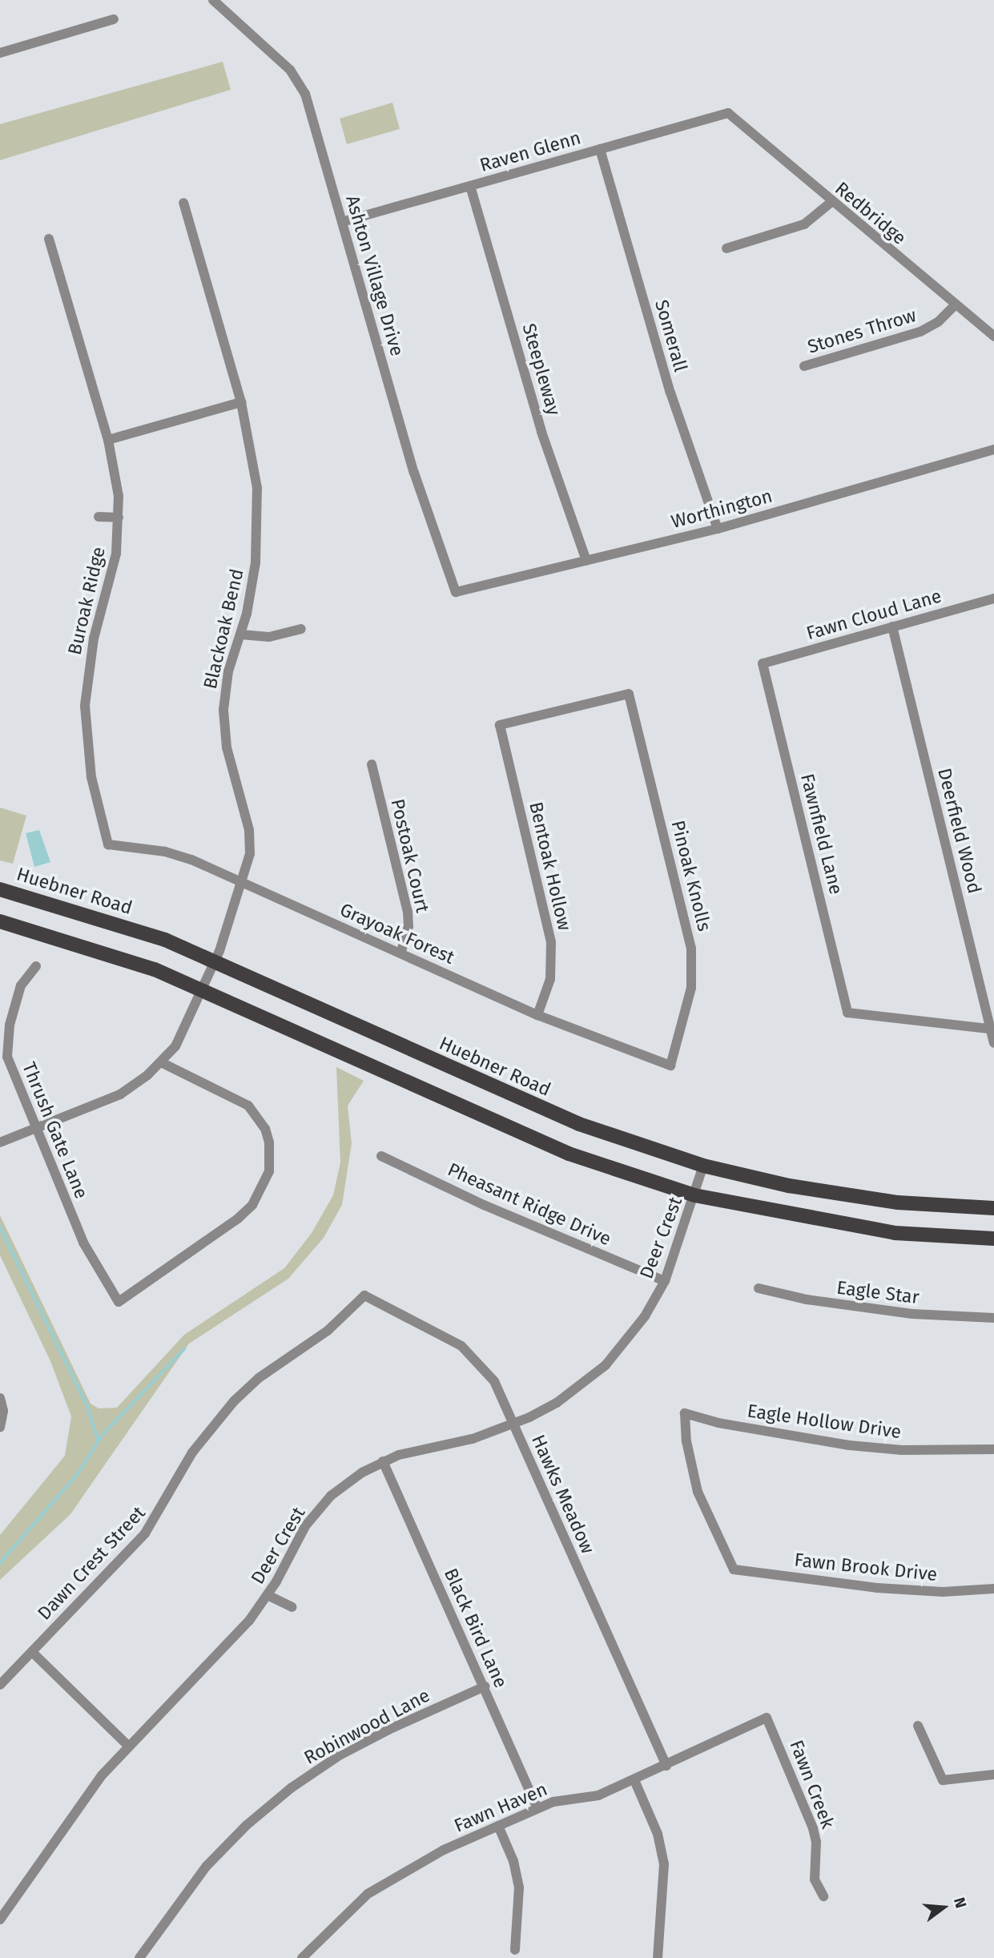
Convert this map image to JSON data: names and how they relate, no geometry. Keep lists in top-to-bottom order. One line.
{"streets":{"main road":["Huebner Road"],"street":["Raven Glenn","Redbridge","Ashton Village Drive","Stones Throw","Somerall","Steepleway","Worthington","Buroak Ridge","Fawn Cloud Lane","Blackoak Bend","Deerfield Wood","Fawnfield Lane","Postoak Court","Bentoak Hollow","Pinoak Knolls","Grayoak Forest","Thrush Gate Lane","Pheasant Ridge Drive","Deer Crest","Eagle Star","Eagle Hollow Drive","Hawks Meadow","Dawn Crest Street","Fawn Brook Drive","Black Bird Lane","Robinwood Lane","Fawn Creek","Fawn Haven"]},"crossings":[["Raven Glenn","Redbridge"],["Raven Glenn","Ashton Village Drive"],["Raven Glenn","Somerall"],["Raven Glenn","Steepleway"],["Redbridge","Stones Throw"],["Ashton Village Drive","Worthington"],["Somerall","Worthington"],["Steepleway","Worthington"],["Buroak Ridge","Grayoak Forest"],["Fawn Cloud Lane","Deerfield Wood"],["Fawn Cloud Lane","Fawnfield Lane"],["Blackoak Bend","Huebner Road"],["Blackoak Bend","Grayoak Forest"],["Blackoak Bend","Thrush Gate Lane"],["Deerfield Wood","Fawnfield Lane"],["Postoak Court","Grayoak Forest"],["Bentoak Hollow","Pinoak Knolls"],["Bentoak Hollow","Grayoak Forest"],["Pinoak Knolls","Grayoak Forest"],["Huebner Road","Deer Crest"],["Pheasant Ridge Drive","Deer Crest"],["Deer Crest","Hawks Meadow"],["Deer Crest","Black Bird Lane"],["Eagle Hollow Drive","Fawn Brook Drive"],["Hawks Meadow","Dawn Crest Street"],["Hawks Meadow","Fawn Haven"],["Black Bird Lane","Robinwood Lane"],["Black Bird Lane","Fawn Haven"],["Fawn Creek","Fawn Haven"]],"north":"right"}
